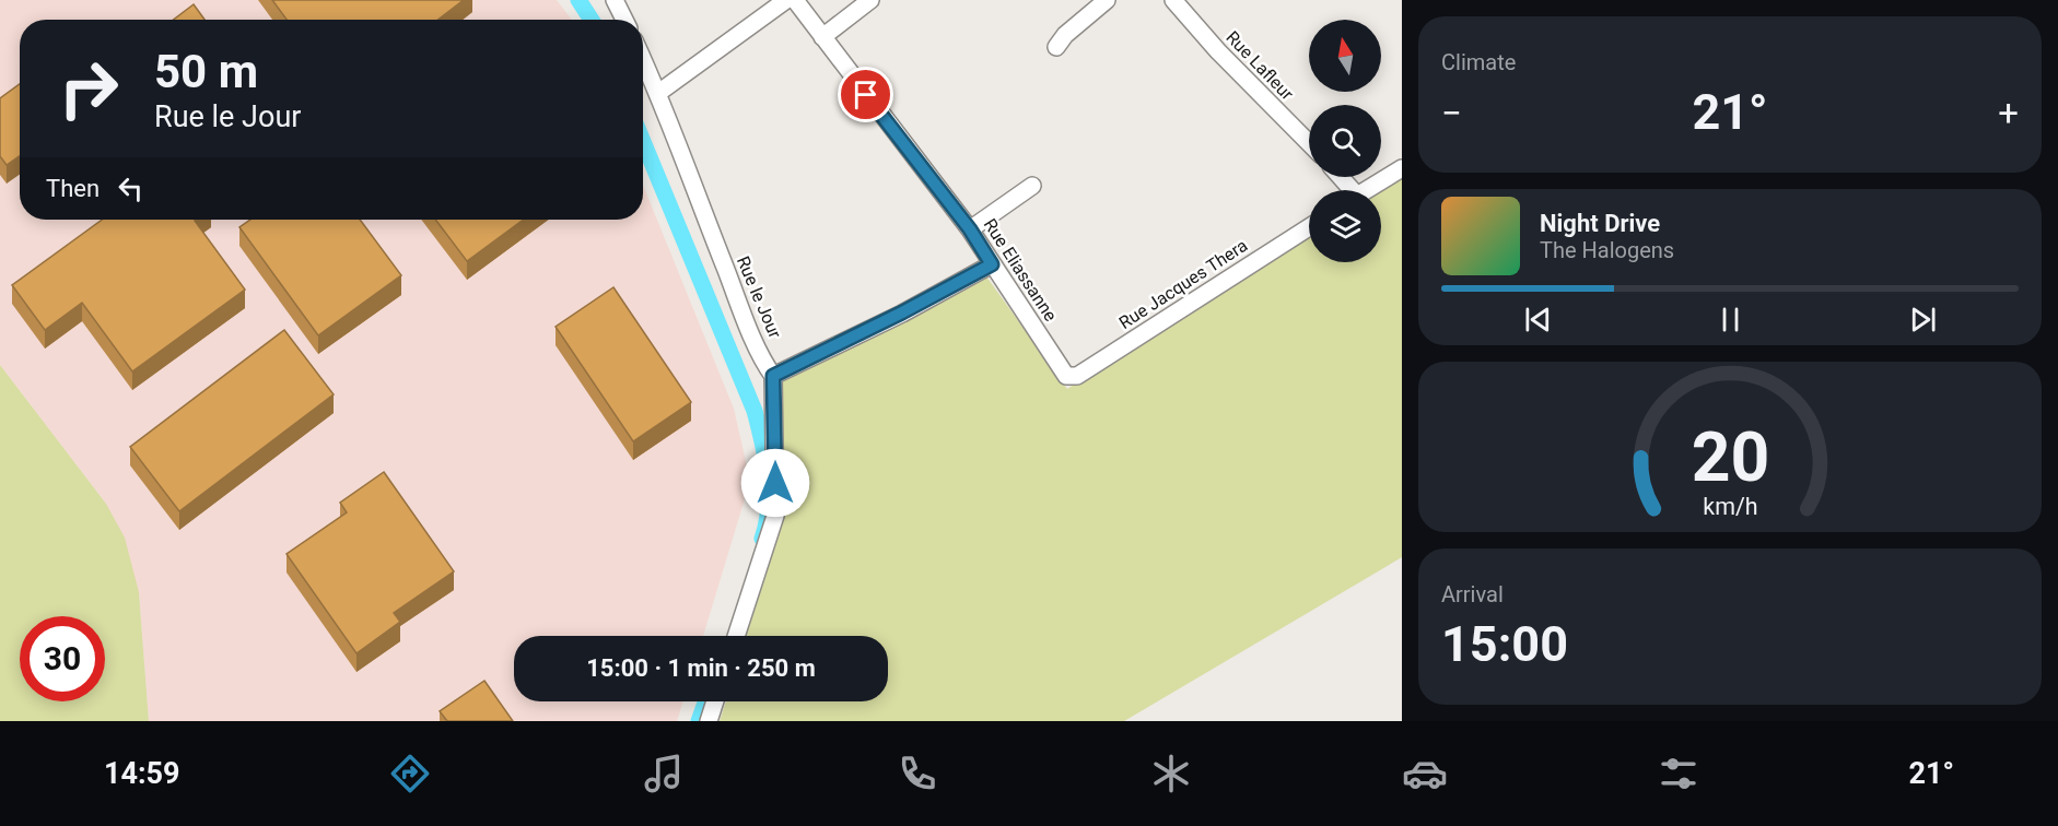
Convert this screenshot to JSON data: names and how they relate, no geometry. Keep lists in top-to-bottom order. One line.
{"streets":{"street":["Rue Lafleur","Rue Eliassanne","Rue Jacques Thera","Rue le Jour"]},"crossings":[["Rue Eliassanne","Rue Jacques Thera"]],"north":"top","page":{"tile":["Climate",["Arrival","15:00"]],"turn":["50 m","Rue le Jour"],"heat":["−","21°","+"],"then":"Then","song":["Night Drive","The Halogens"],"limit":"30","trip":"15:00 · 1 min · 250 m","tabs":["14:59","21°"],"gauge":["20","km/h"]}}
